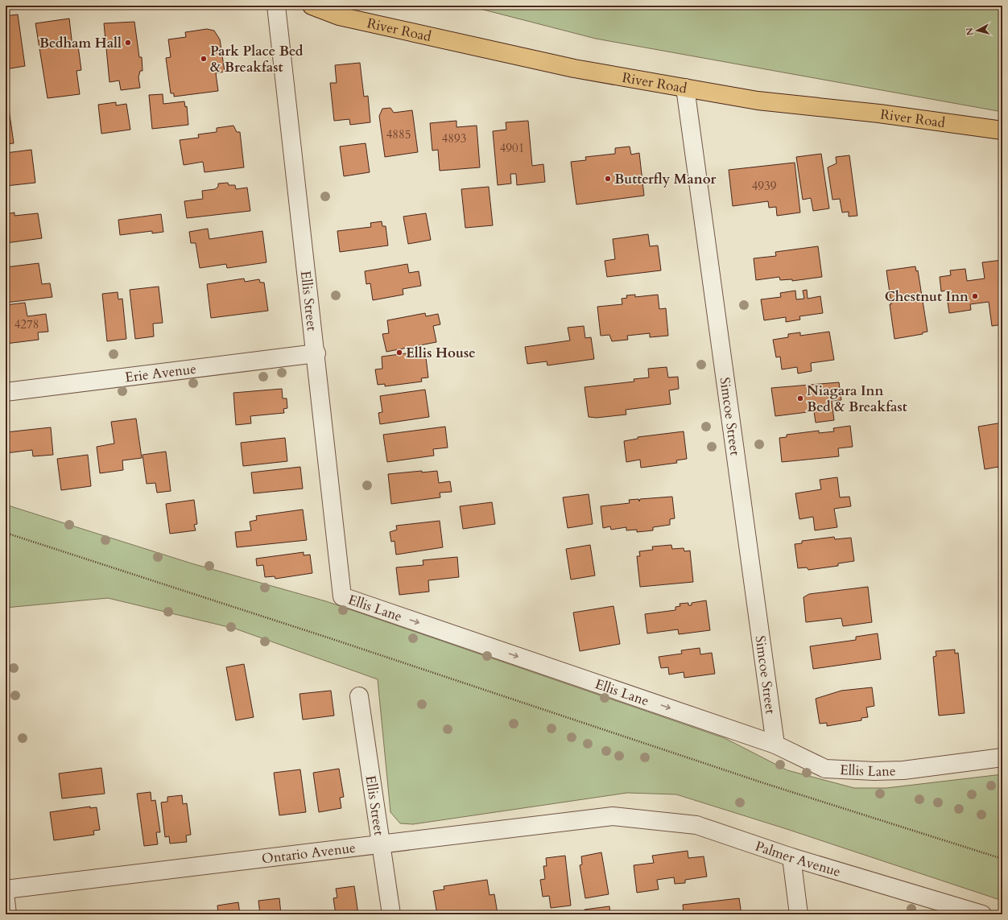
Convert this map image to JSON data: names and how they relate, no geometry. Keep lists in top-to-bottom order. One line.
{"streets":{"main road":["River Road"],"street":["Ellis Street","Erie Avenue","Simcoe Street","Ellis Lane","Ontario Avenue","Palmer Avenue"]},"crossings":[["River Road","Simcoe Street"],["Ellis Street","Erie Avenue"],["Ellis Street","Ellis Lane"],["Ellis Street","Ontario Avenue"],["Simcoe Street","Ellis Lane"],["Ontario Avenue","Palmer Avenue"]],"one_way":["Ellis Lane"],"places":["Bedham Hall","Park Place Bed & Breakfast","Butterfly Manor","Chestnut Inn","Ellis House","Niagara Inn Bed & Breakfast"],"house_numbers":["4885","4893","4901","4939","4278"],"north":"left"}
